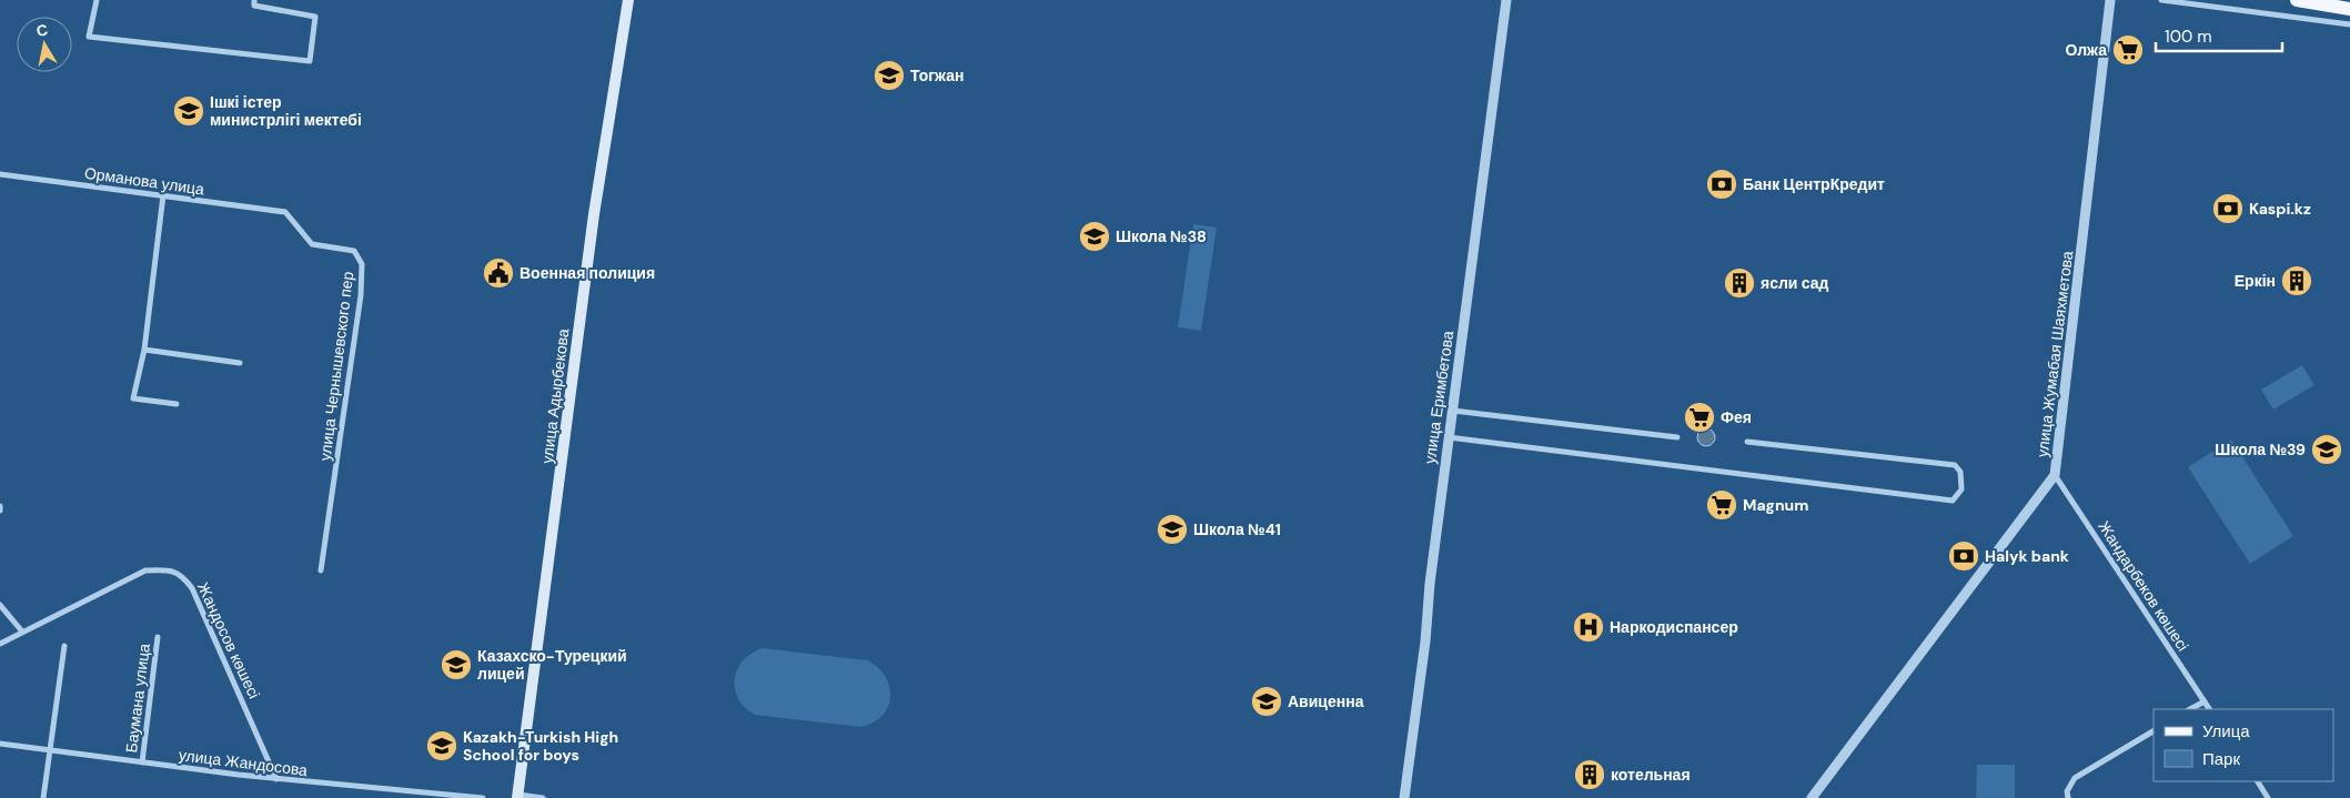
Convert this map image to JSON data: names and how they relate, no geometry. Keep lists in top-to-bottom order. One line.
{"streets":{"main road":["улица Адырбекова"],"street":["Орманова улица","улица Жумабая Шаяхметова","улица Чернышевского пер","улица Еримбетова","Жандарбеков көшесі","Жандосов көшесі","Баумана улица","улица Жандосова"]},"crossings":[["Орманова улица","улица Чернышевского пер"],["улица Жумабая Шаяхметова","Жандарбеков көшесі"],["Жандосов көшесі","улица Жандосова"],["Баумана улица","улица Жандосова"]],"places":{"supermarket":["Олжа","Фея","Magnum"],"school or university":["Тогжан","Ішкі істер министрлігі мектебі","Школа №38","Школа №39","Школа №41","Казахско-Турецкий лицей","Авиценна","Kazakh-Turkish High School for boys"],"bank":["Банк ЦентрКредит","Kaspi.kz","Halyk bank"],"public building":["Военная полиция"],"building":["Еркін","ясли сад","котельная"],"hospital":["Наркодиспансер"]},"legend":["Улица","Парк"],"scale_bar":"100 m","north":"top"}
